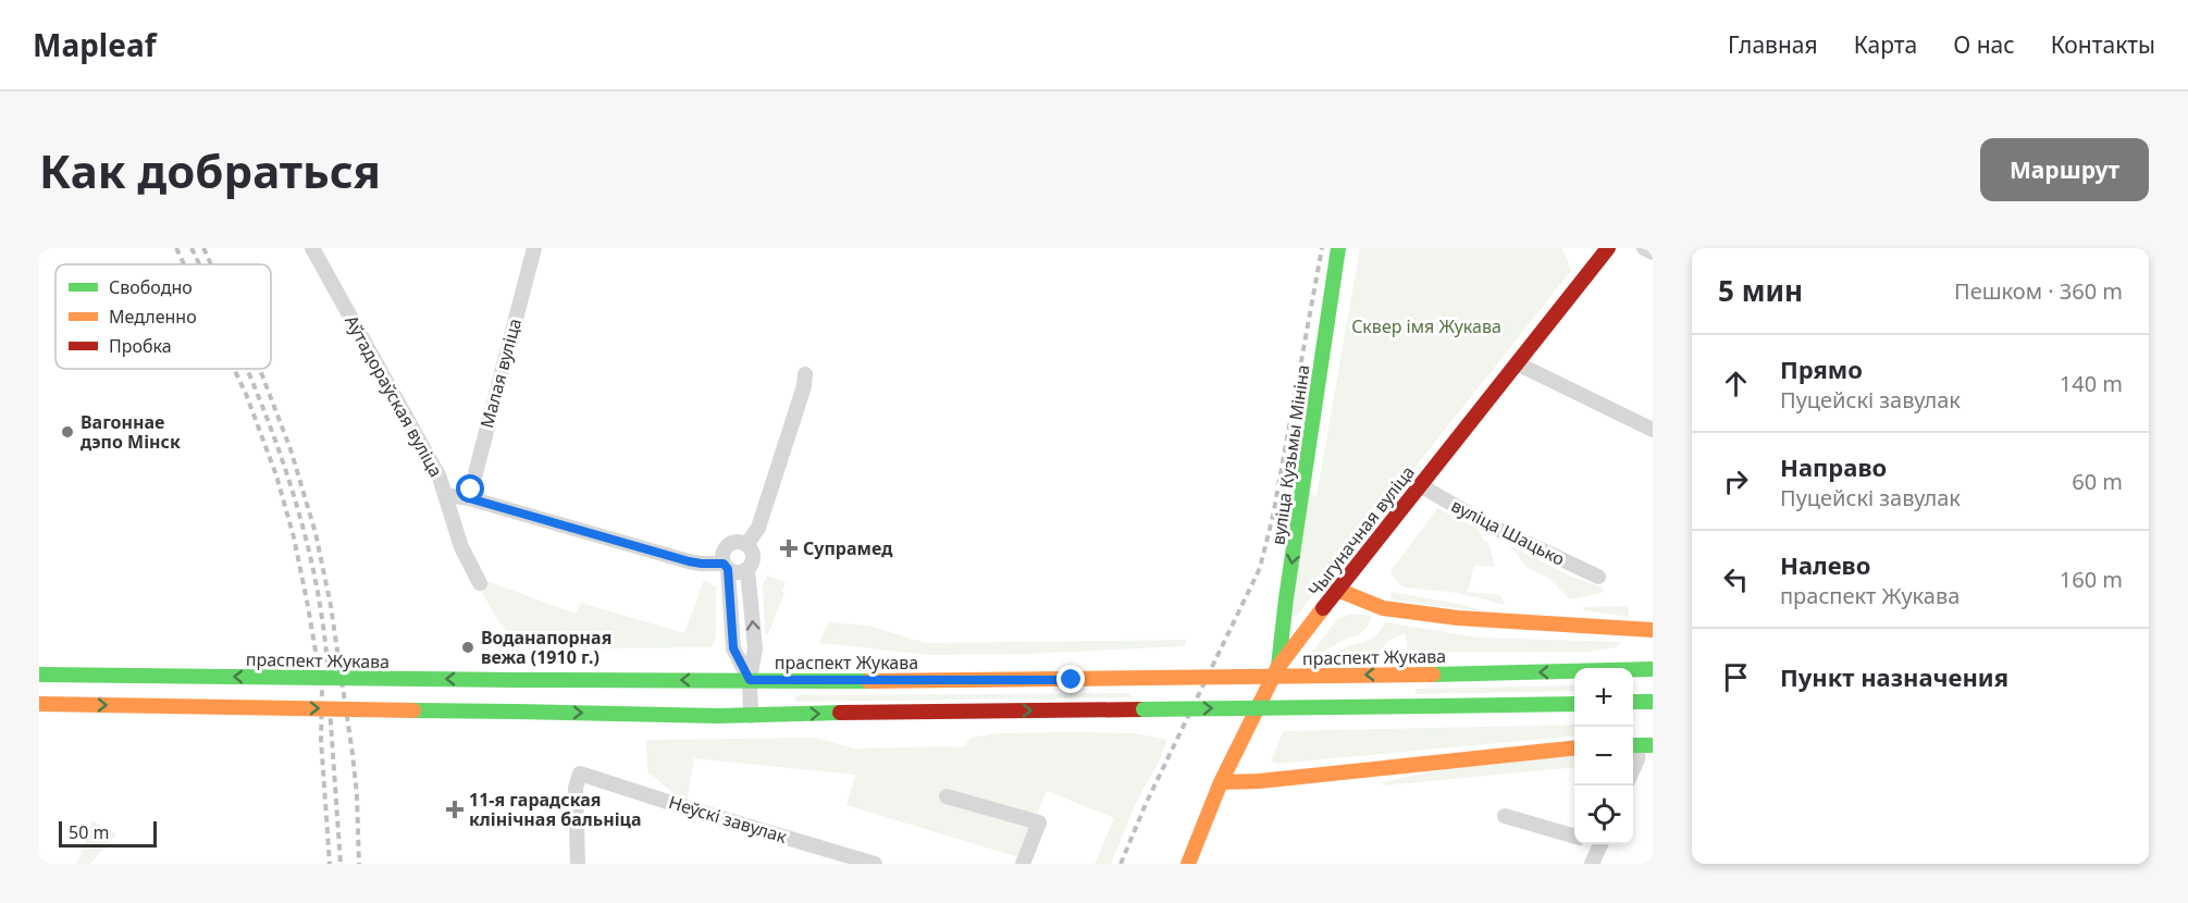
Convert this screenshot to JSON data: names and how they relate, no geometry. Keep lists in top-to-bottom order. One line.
{"streets":{"main road":["вуліца Кузьмы Мініна","Чыгуначная вуліца","праспект Жукава"],"street":["Малая вуліца","Аўтадораўская вуліца","вуліца Шацько","Неўскі завулак"]},"crossings":[["вуліца Кузьмы Мініна","Чыгуначная вуліца"],["Чыгуначная вуліца","вуліца Шацько"]],"one_way":["вуліца Кузьмы Мініна"],"parks":["Сквер імя Жукава"],"places":{"other":["Вагоннае дэпо Мінск","Воданапорная вежа (1910 г.)"],"health":["Супрамед","11-я гарадская клінічная бальніца"]},"legend":["Свободно","Медленно","Пробка"],"scale_bar":"50 m","page":{"header":"Mapleaf","nav":["Главная","Карта","О нас","Контакты"],"buttons":"Маршрут","title":"Как добраться","heading":["5 мин","Пешком · 360 m"],"list":[["Прямо","Пуцейскі завулак","140 m"],["Направо","Пуцейскі завулак","60 m"],["Налево","праспект Жукава","160 m"],"Пункт назначения"],"map_buttons":["+","−"],"scale":"50 m"}}
